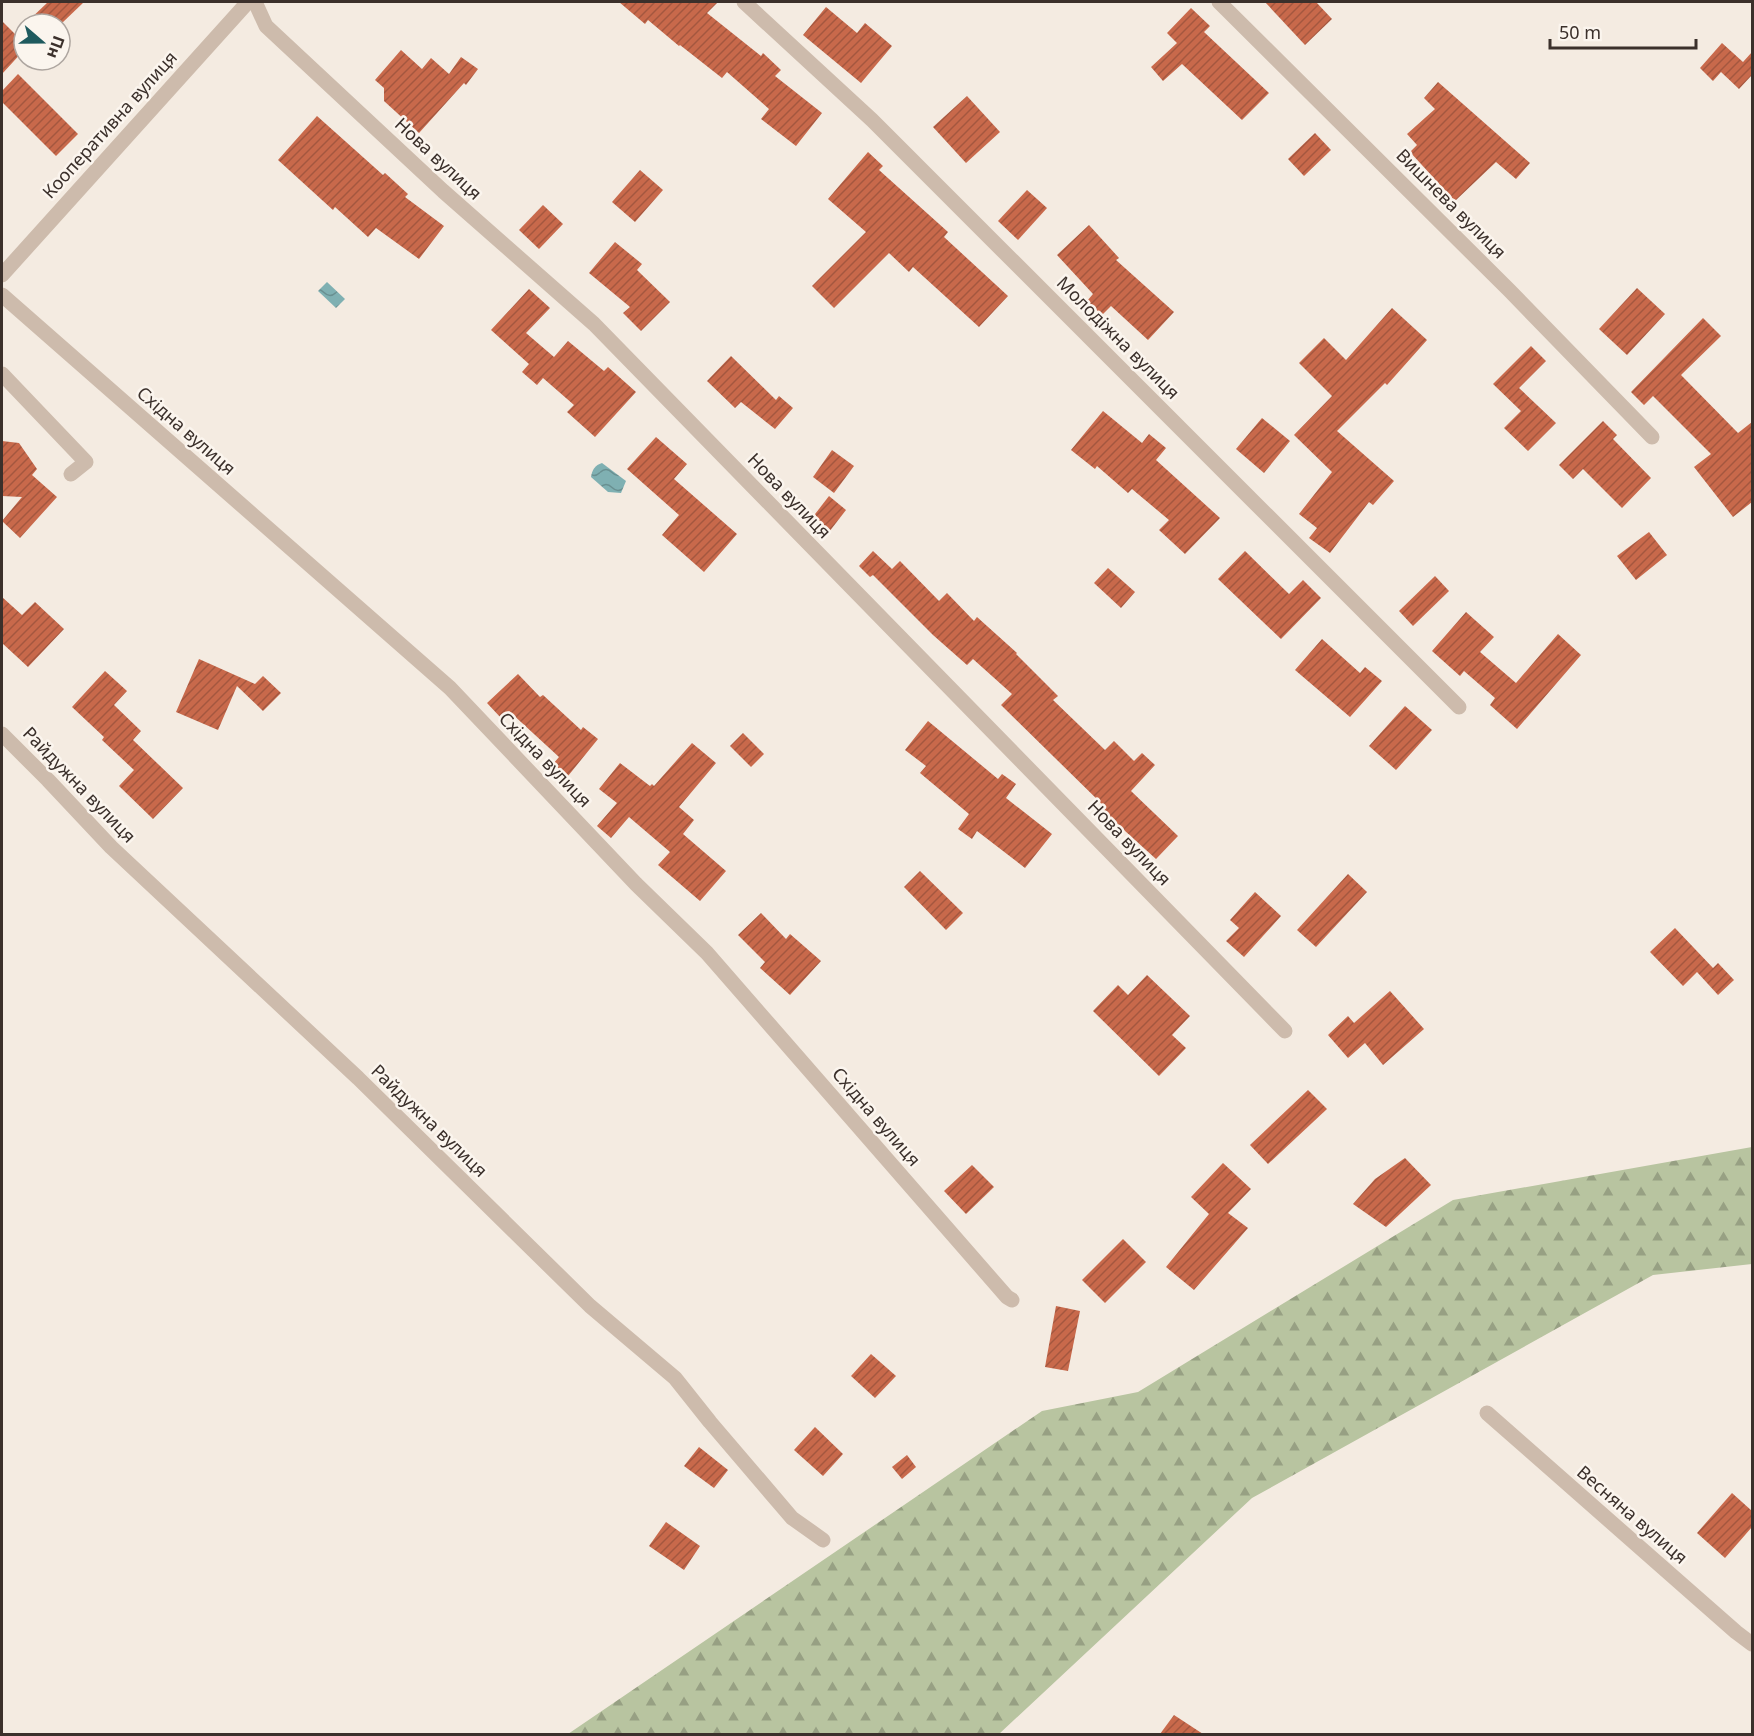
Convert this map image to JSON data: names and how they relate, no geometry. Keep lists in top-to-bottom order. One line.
{"streets":{"street":["Кооперативна вулиця","Нова вулиця","Вишнева вулиця","Молодіжна вулиця","Східна вулиця","Райдужна вулиця","Весняна вулиця"]},"scale_bar":"50 m","north":"right"}
